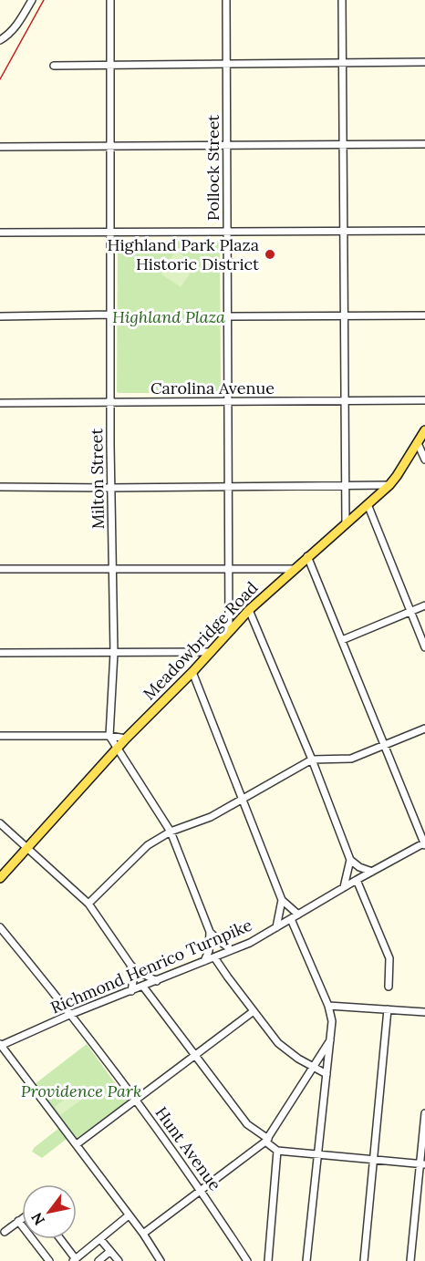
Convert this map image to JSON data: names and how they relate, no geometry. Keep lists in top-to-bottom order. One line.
{"streets":{"main road":["Meadowbridge Road"],"street":["Pollock Street","Carolina Avenue","Milton Street","Richmond Henrico Turnpike","Hunt Avenue"]},"crossings":[["Pollock Street","Carolina Avenue"],["Pollock Street","Meadowbridge Road"],["Carolina Avenue","Milton Street"],["Richmond Henrico Turnpike","Hunt Avenue"]],"parks":["Highland Plaza","Providence Park"],"places":["Highland Park Plaza Historic District"],"north":"bottom left"}
